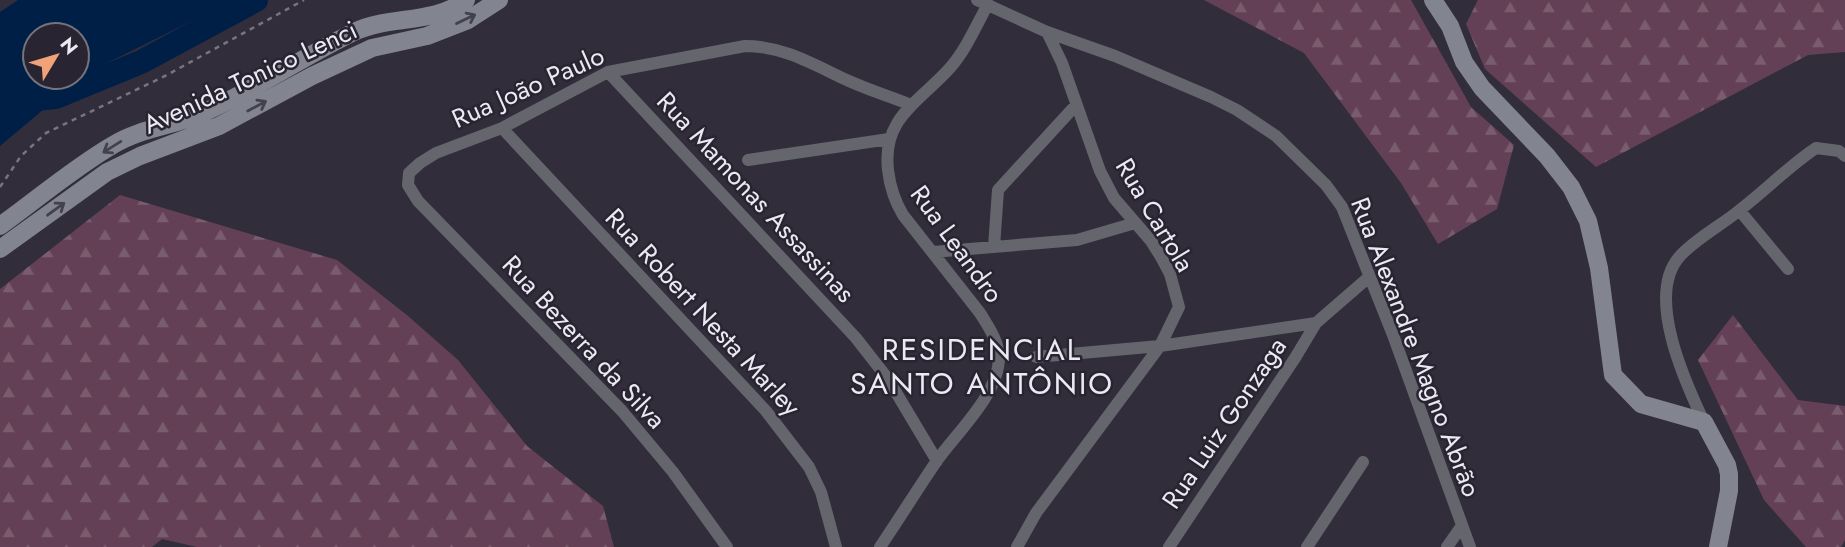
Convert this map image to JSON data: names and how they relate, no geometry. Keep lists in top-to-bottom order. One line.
{"streets":{"main road":["Avenida Tonico Lenci"],"street":["Rua João Paulo","Rua Mamonas Assassinas","Rua Cartola","Rua Leandro","Rua Robert Nesta Marley","Rua Bezerra da Silva","Rua Alexandre Magno Abrão","Rua Luiz Gonzaga"]},"crossings":[["Rua João Paulo","Rua Mamonas Assassinas"],["Rua João Paulo","Rua Robert Nesta Marley"],["Rua João Paulo","Rua Bezerra da Silva"],["Rua Mamonas Assassinas","Rua Leandro"],["Rua Cartola","Rua Alexandre Magno Abrão"]],"districts":["RESIDENCIAL SANTO ANTÔNIO"],"north":"top right"}
